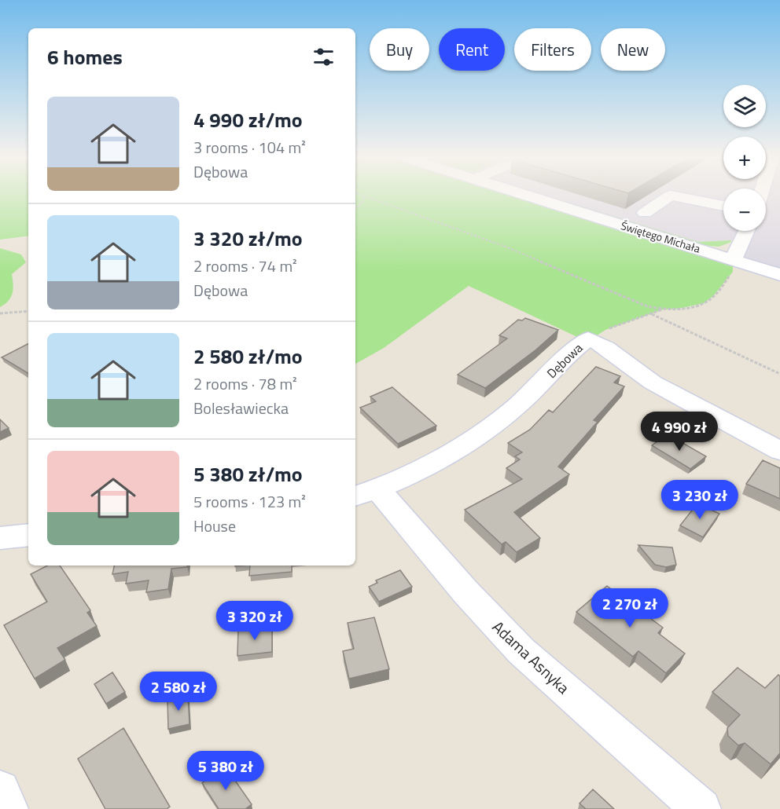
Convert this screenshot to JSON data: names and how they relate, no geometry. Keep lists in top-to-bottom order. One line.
{"streets":{"street":["Świętego Michała","Dębowa","Adama Asnyka"]},"crossings":[["Dębowa","Adama Asnyka"]],"page":{"chip":["Buy","Rent","Filters","New"],"heading":"6 homes","map_buttons":["+","−"],"list":[{"name":"4 990 zł/mo","note":"3 rooms · 104 m² · Dębowa"},{"name":"3 320 zł/mo","note":"2 rooms · 74 m² · Dębowa"},{"name":"2 580 zł/mo","note":"2 rooms · 78 m² · Bolesławiecka"},{"name":"5 380 zł/mo","note":"5 rooms · 123 m² · House"}],"price":["4 990 zł","3 230 zł","2 270 zł","3 320 zł","2 580 zł","5 380 zł"]}}
